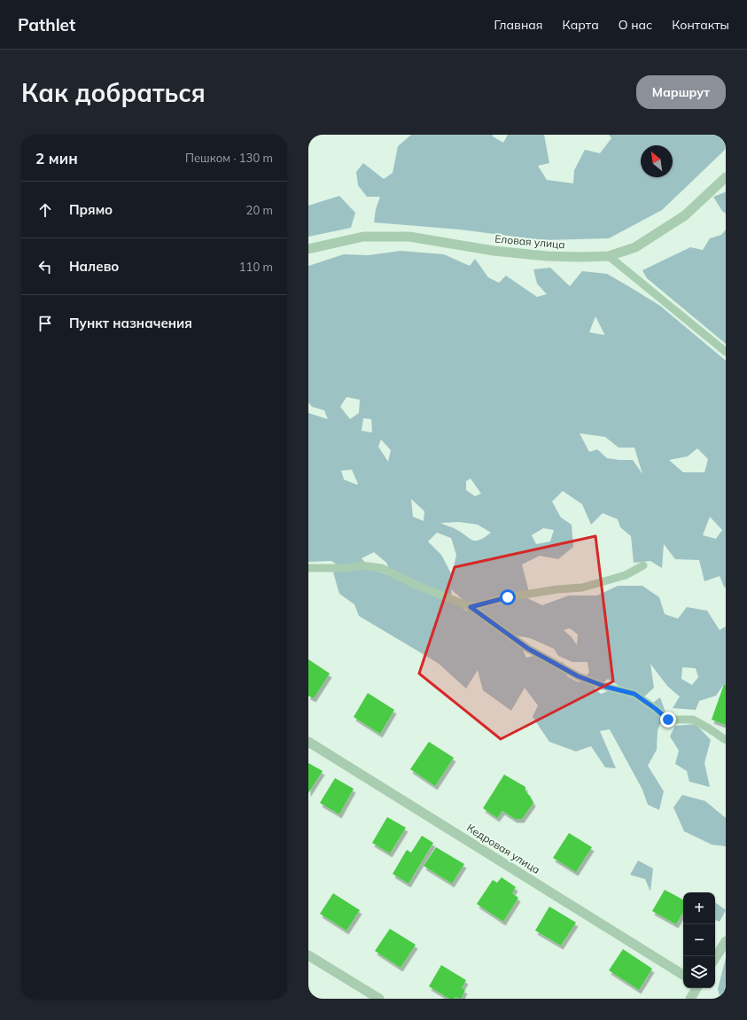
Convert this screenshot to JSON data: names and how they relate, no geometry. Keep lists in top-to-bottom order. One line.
{"streets":{"street":["Еловая улица","Кедровая улица"]},"north":"top left","page":{"header":"Pathlet","nav":["Главная","Карта","О нас","Контакты"],"buttons":"Маршрут","title":"Как добраться","heading":["2 мин","Пешком · 130 m"],"list":[["Прямо","20 m"],["Налево","110 m"],"Пункт назначения"],"map_buttons":["+","−"]}}
